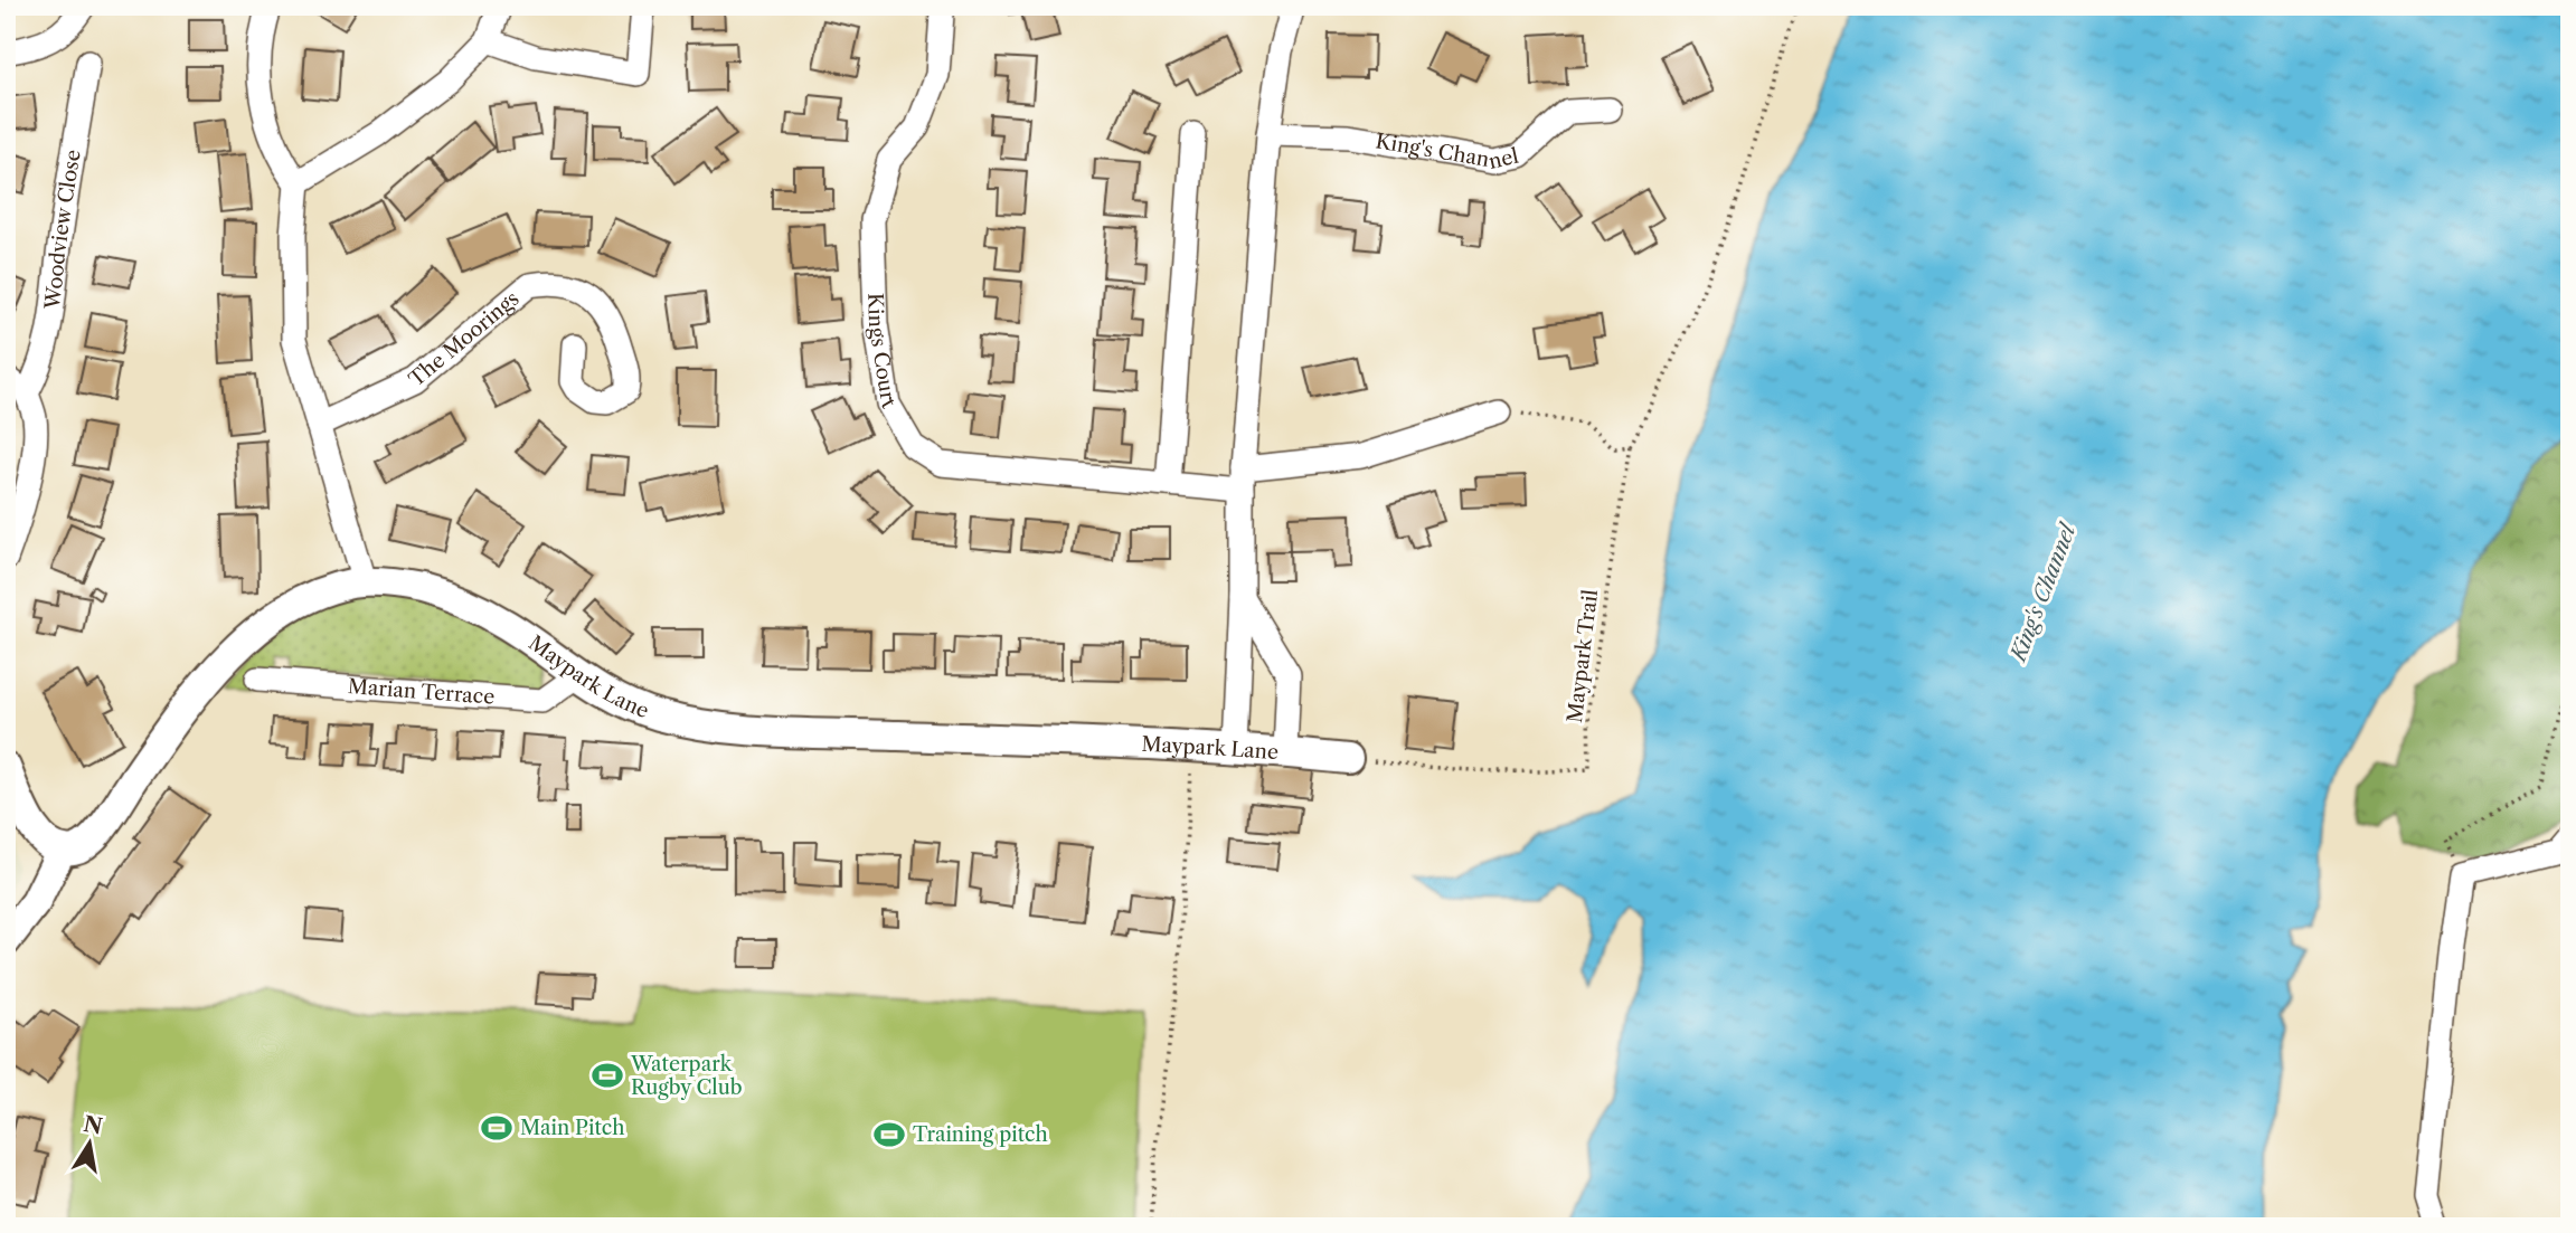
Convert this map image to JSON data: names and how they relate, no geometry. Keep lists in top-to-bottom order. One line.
{"streets":{"street":["King's Channel","Woodview Close","The Moorings","Kings Court","Maypark Lane","Marian Terrace"],"path":["Maypark Trail"]},"crossings":[["Maypark Trail","Maypark Lane"],["Maypark Lane","Marian Terrace"]],"water":["King's Channel"],"places":{"sports":["Waterpark Rugby Club","Main Pitch","Training pitch"]},"north":"top"}
